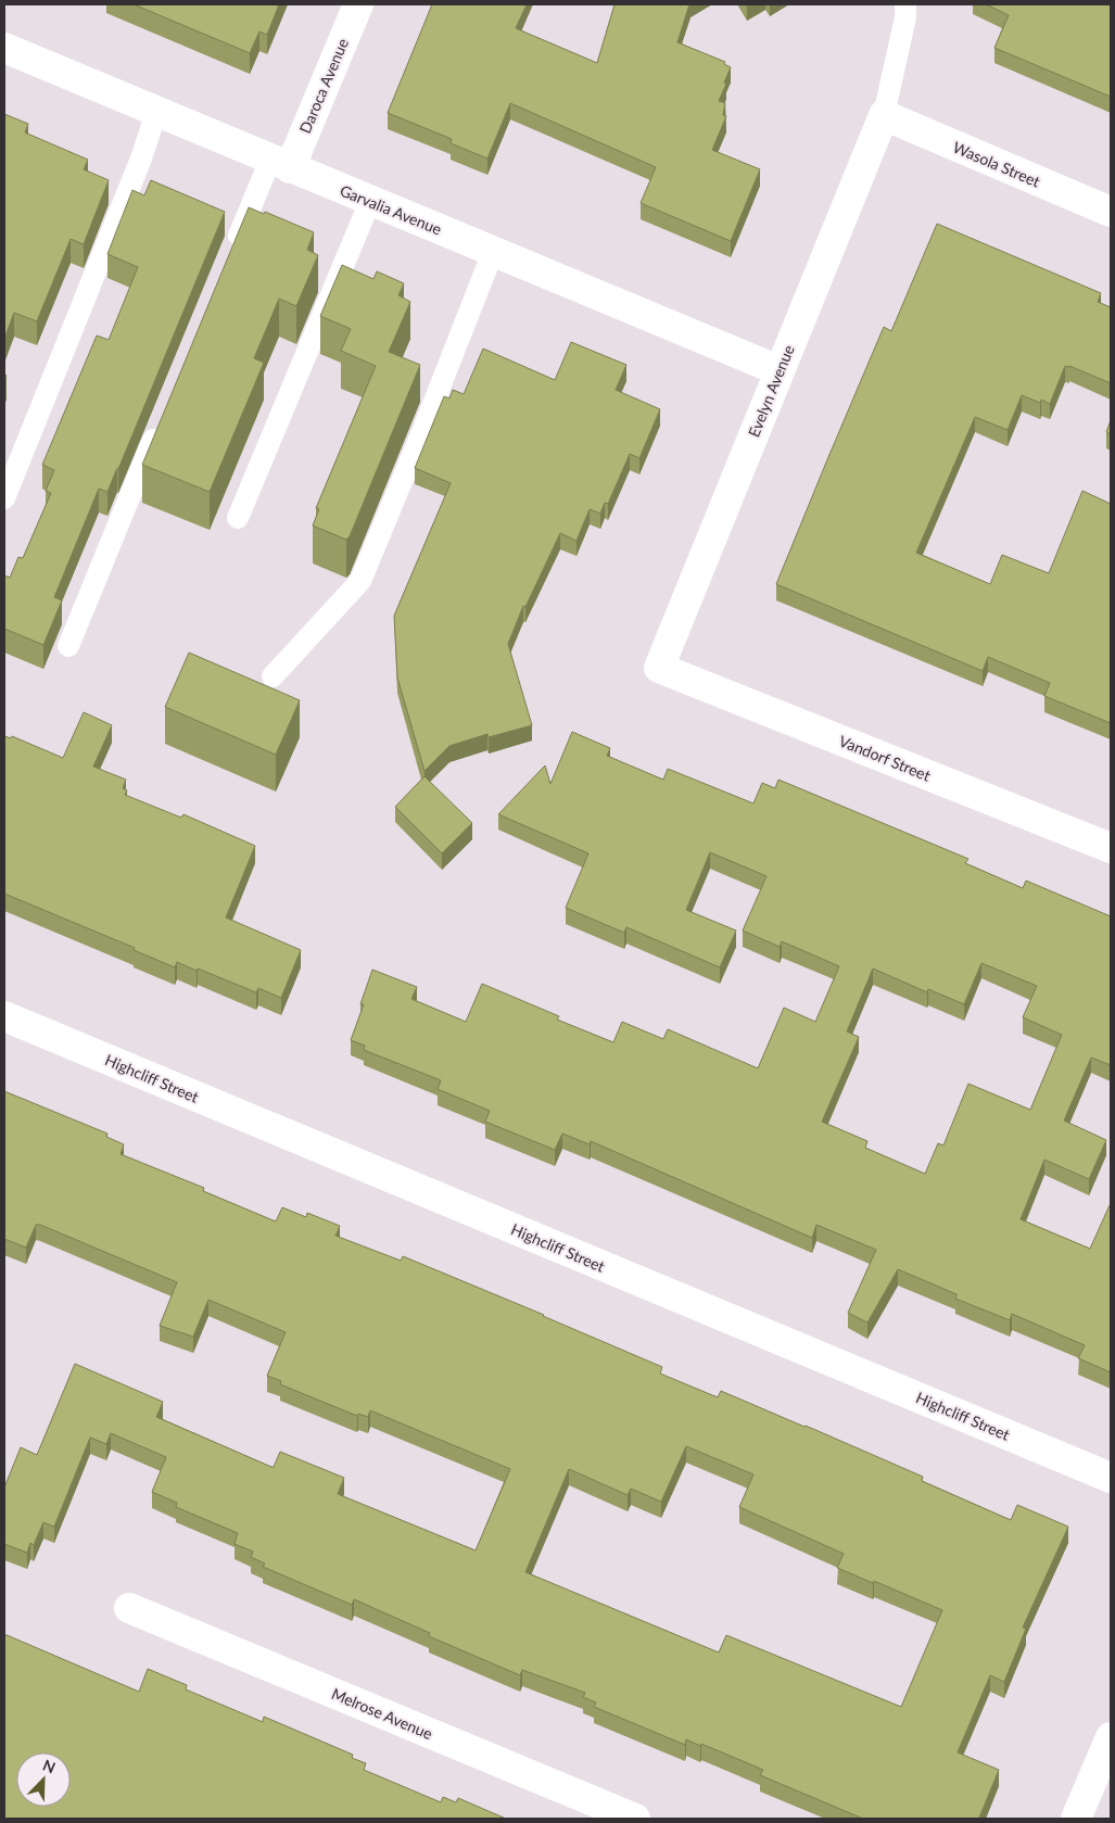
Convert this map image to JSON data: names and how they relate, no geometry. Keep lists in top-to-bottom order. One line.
{"streets":{"street":["Daroca Avenue","Wasola Street","Garvalia Avenue","Evelyn Avenue","Vandorf Street","Highcliff Street","Melrose Avenue"]},"crossings":[["Daroca Avenue","Garvalia Avenue"],["Wasola Street","Evelyn Avenue"],["Garvalia Avenue","Evelyn Avenue"],["Evelyn Avenue","Vandorf Street"]],"north":"top right"}
